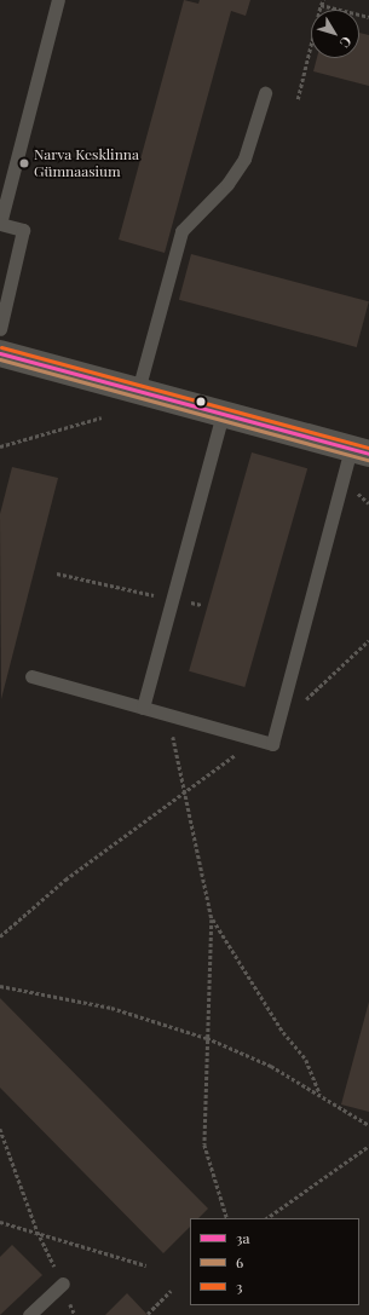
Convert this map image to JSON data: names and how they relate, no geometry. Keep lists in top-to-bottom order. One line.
{"places":["Narva Kesklinna Gümnaasium"],"lines":["transit line 3","transit line 3a","transit line 6"],"legend":["3a","6","3"],"north":"bottom right"}
